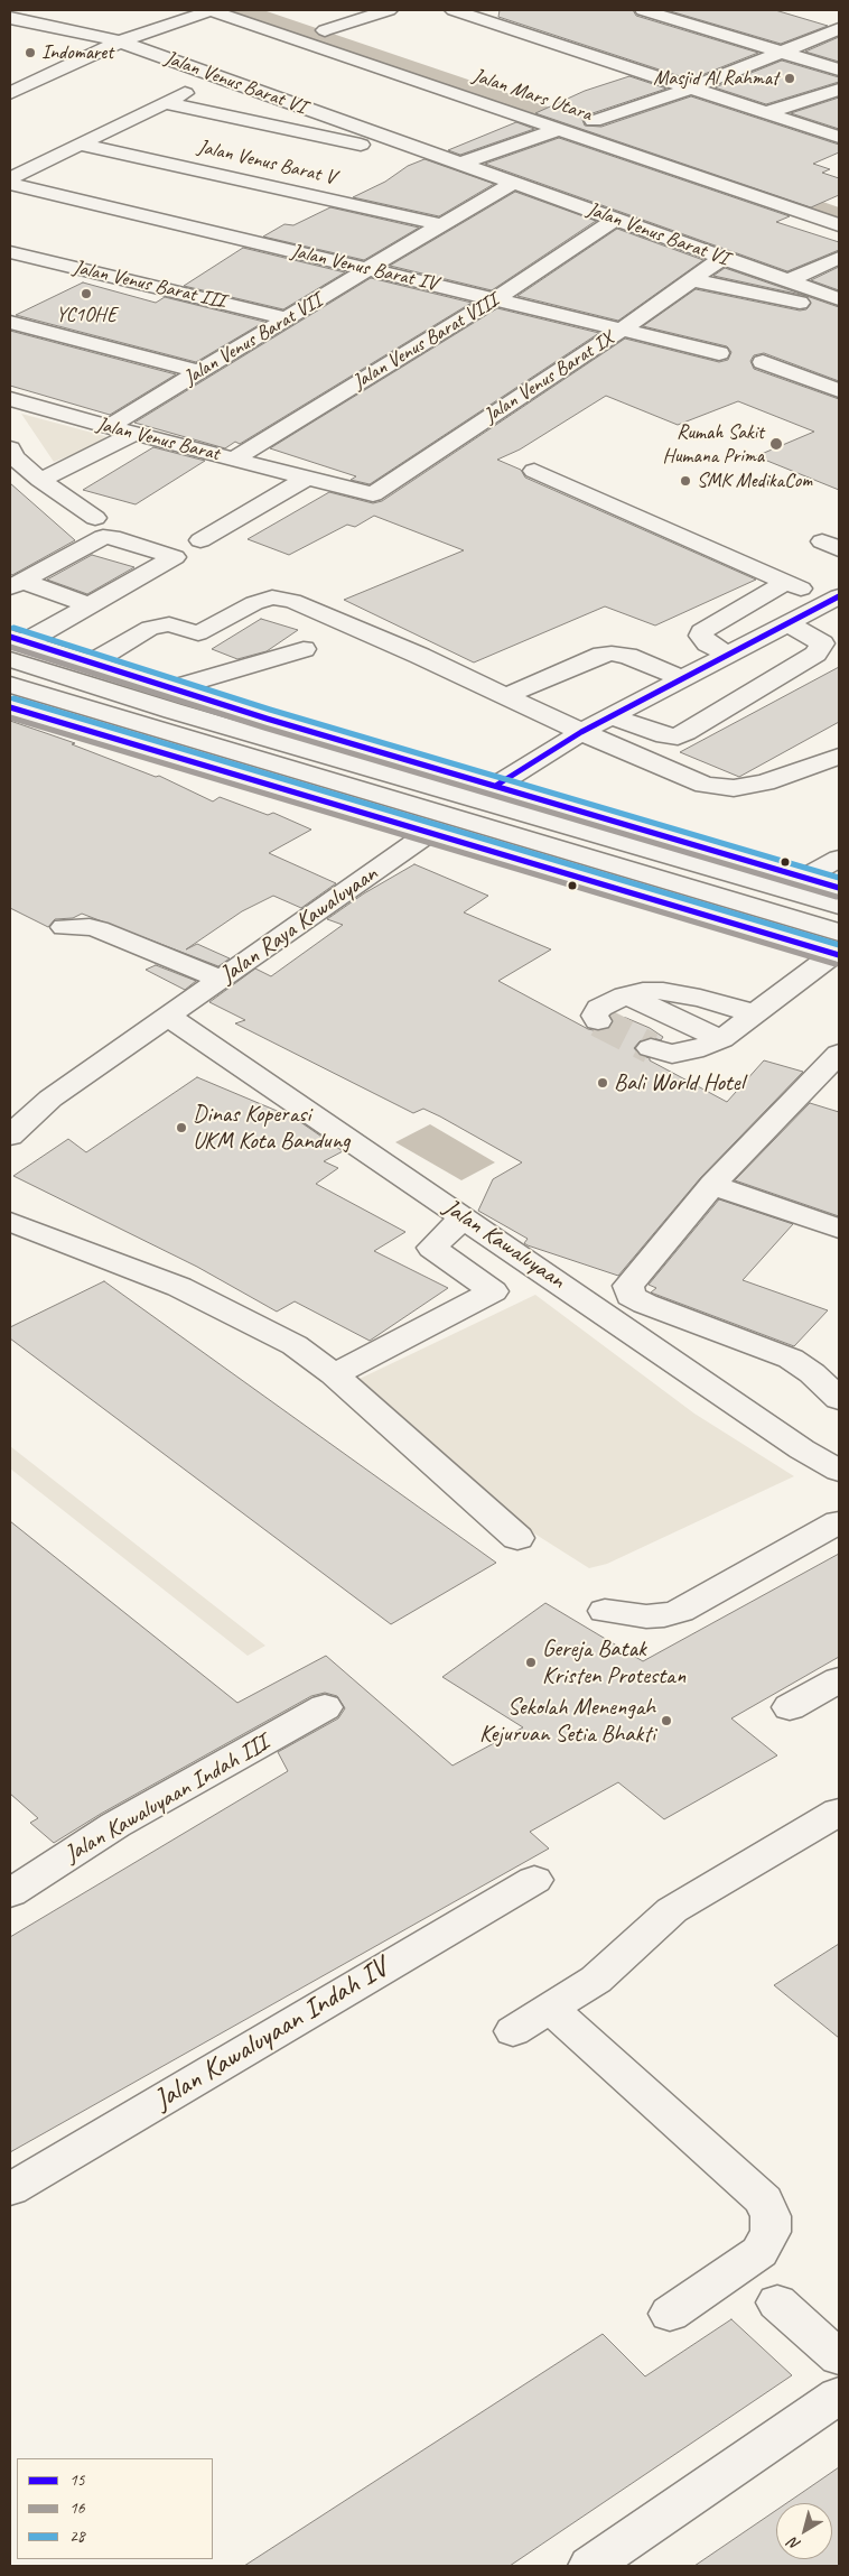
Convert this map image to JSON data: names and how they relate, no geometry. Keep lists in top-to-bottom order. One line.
{"streets":{"main road":["Jalan Venus Barat VI","Jalan Mars Utara","Jalan Venus Barat V","Jalan Venus Barat IV","Jalan Venus Barat III","Jalan Venus Barat VII","Jalan Venus Barat VIII","Jalan Venus Barat IX","Jalan Venus Barat","Jalan Raya Kawaluyaan","Jalan Kawaluyaan","Jalan Kawaluyaan Indah III","Jalan Kawaluyaan Indah IV"]},"crossings":[["Jalan Venus Barat VI","Jalan Venus Barat VII"],["Jalan Venus Barat VI","Jalan Venus Barat VIII"],["Jalan Venus Barat VI","Jalan Venus Barat IX"],["Jalan Venus Barat V","Jalan Venus Barat VII"],["Jalan Venus Barat IV","Jalan Venus Barat VII"],["Jalan Venus Barat IV","Jalan Venus Barat VIII"],["Jalan Venus Barat IV","Jalan Venus Barat IX"],["Jalan Venus Barat III","Jalan Venus Barat VII"],["Jalan Venus Barat VII","Jalan Venus Barat"],["Jalan Venus Barat VIII","Jalan Venus Barat"],["Jalan Venus Barat IX","Jalan Venus Barat"],["Jalan Raya Kawaluyaan","Jalan Kawaluyaan"]],"places":["Indomaret","Masjid Al Rahmat","YC1OHE","Rumah Sakit Humana Prima","SMK MedikaCom","Bali World Hotel","Dinas Koperasi UKM Kota Bandung","Gereja Batak Kristen Protestan","Sekolah Menengah Kejuruan Setia Bhakti"],"lines":["transit line 15","transit line 28","transit line 16"],"legend":["15","16","28"],"north":"bottom left"}
